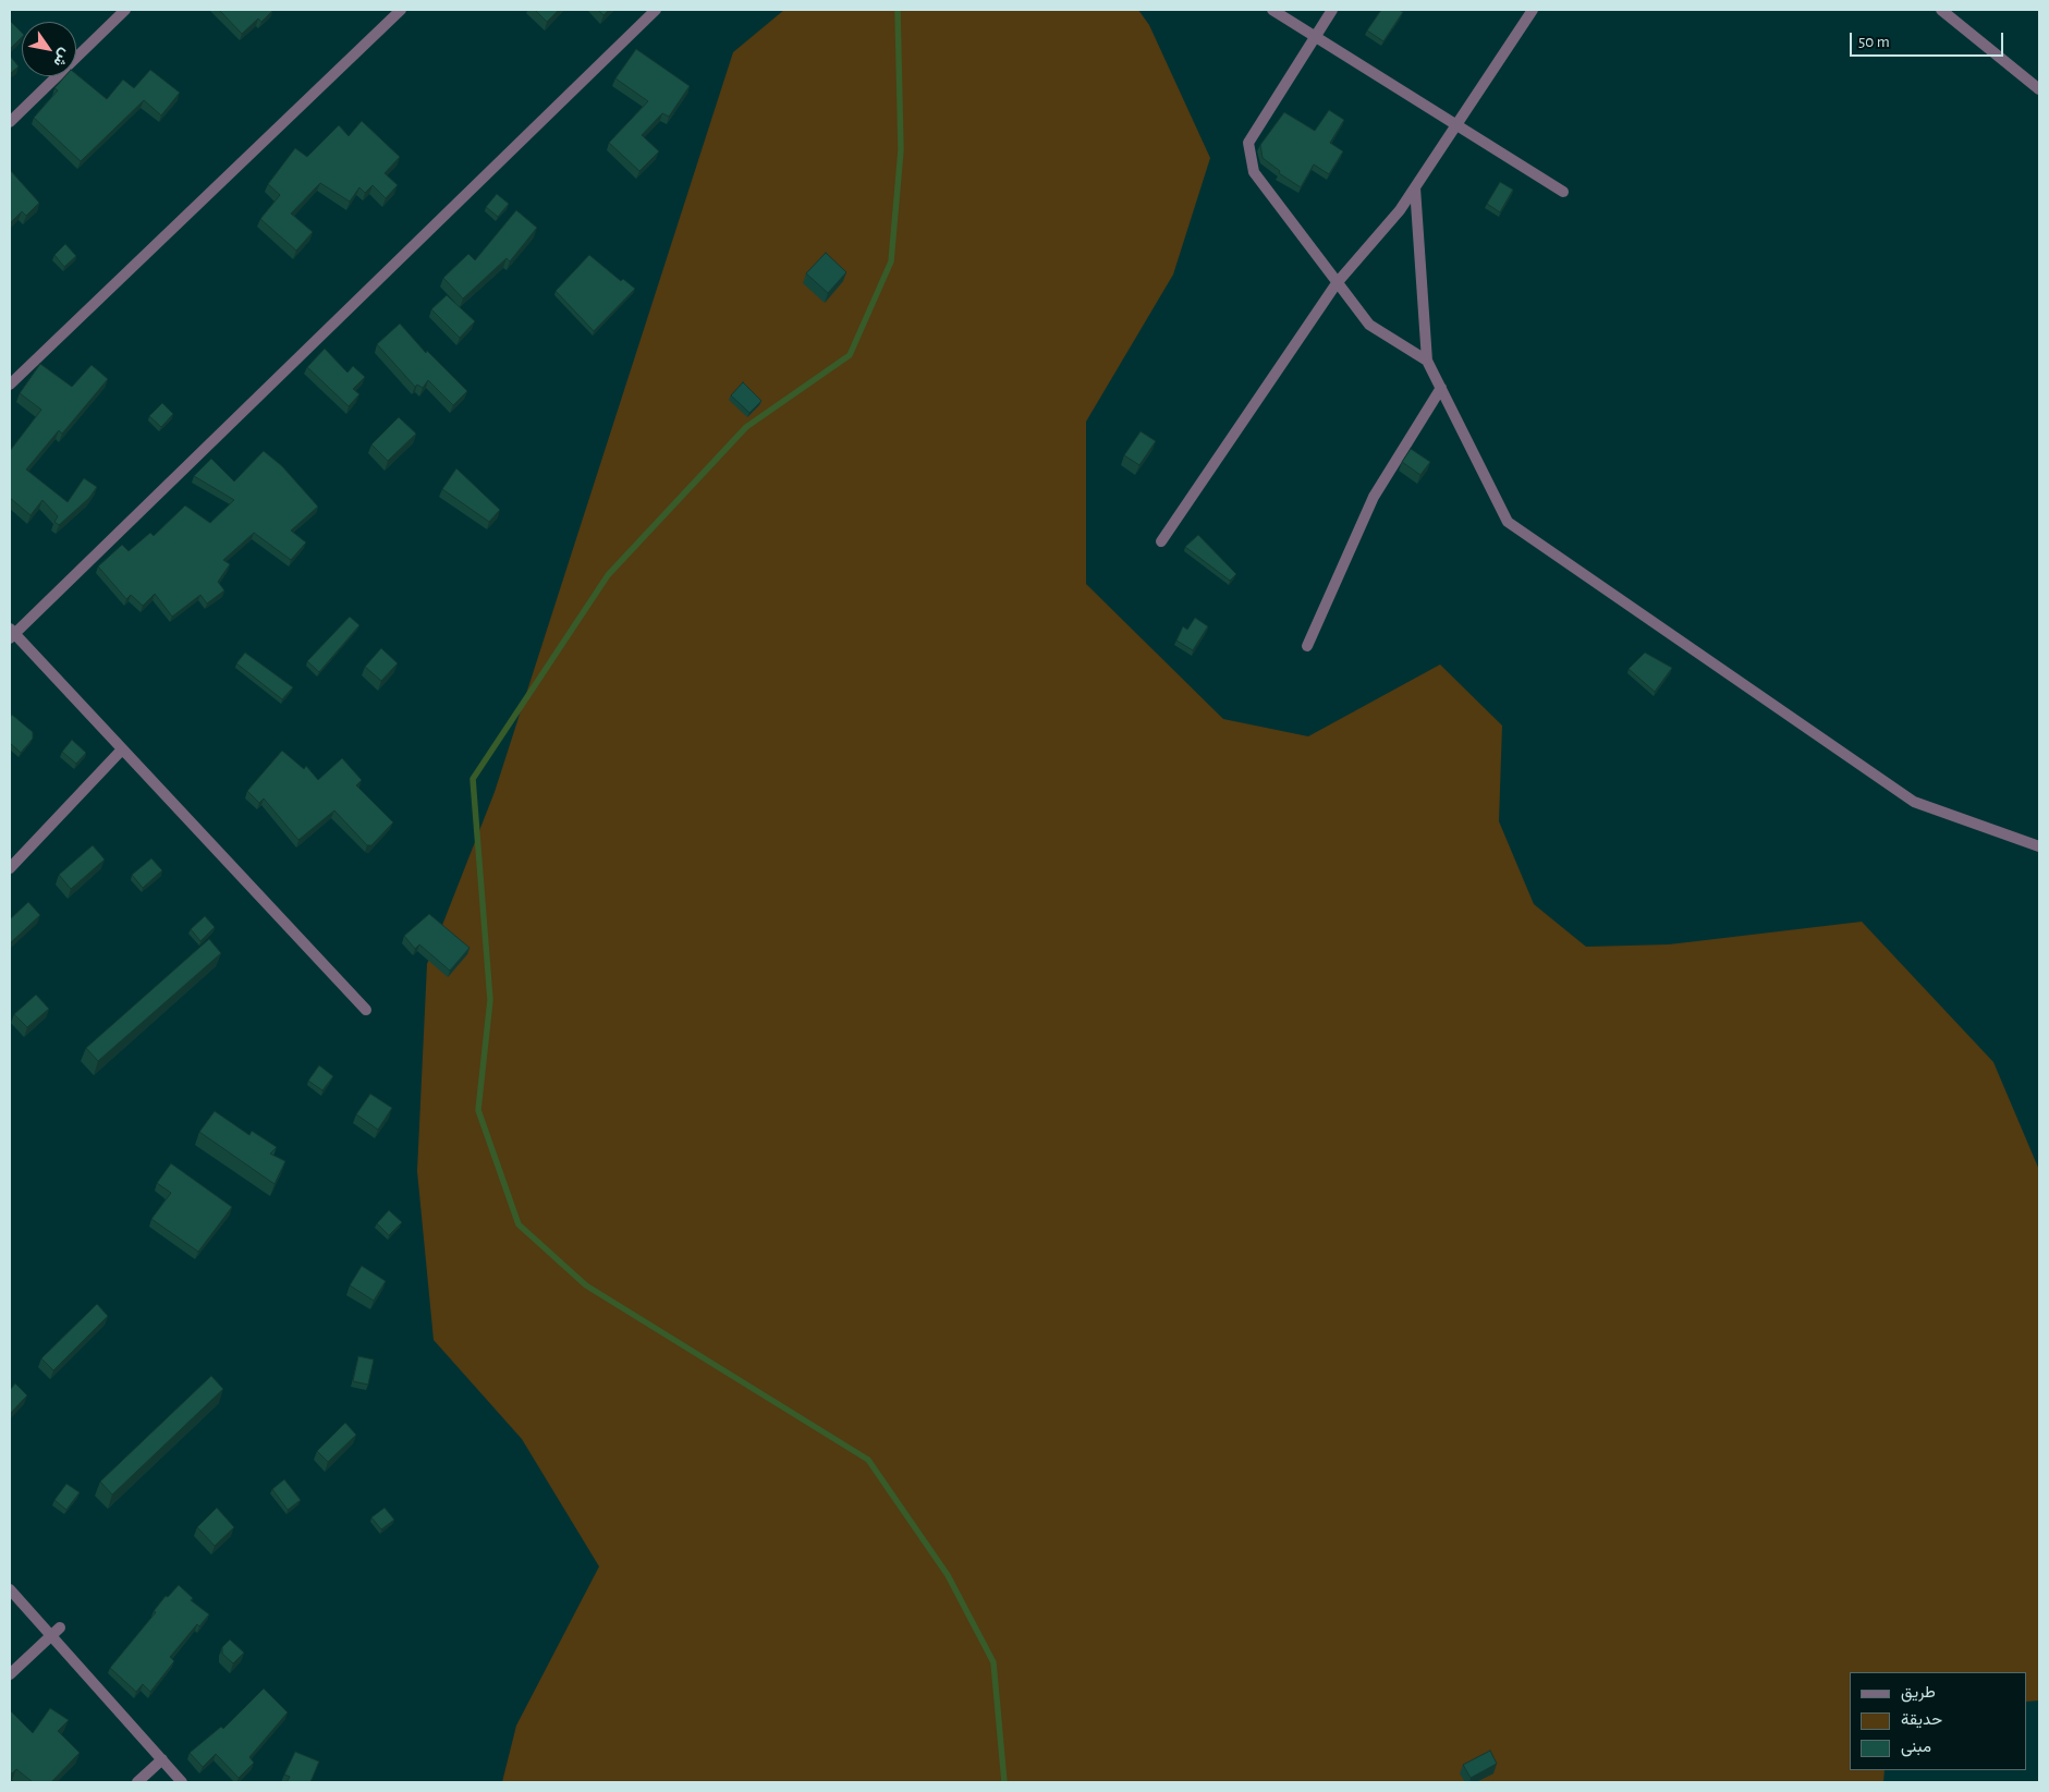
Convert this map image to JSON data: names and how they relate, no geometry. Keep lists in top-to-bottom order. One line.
{"legend":["طريق","حديقة","مبنى"],"scale_bar":"50 m","north":"bottom right"}
